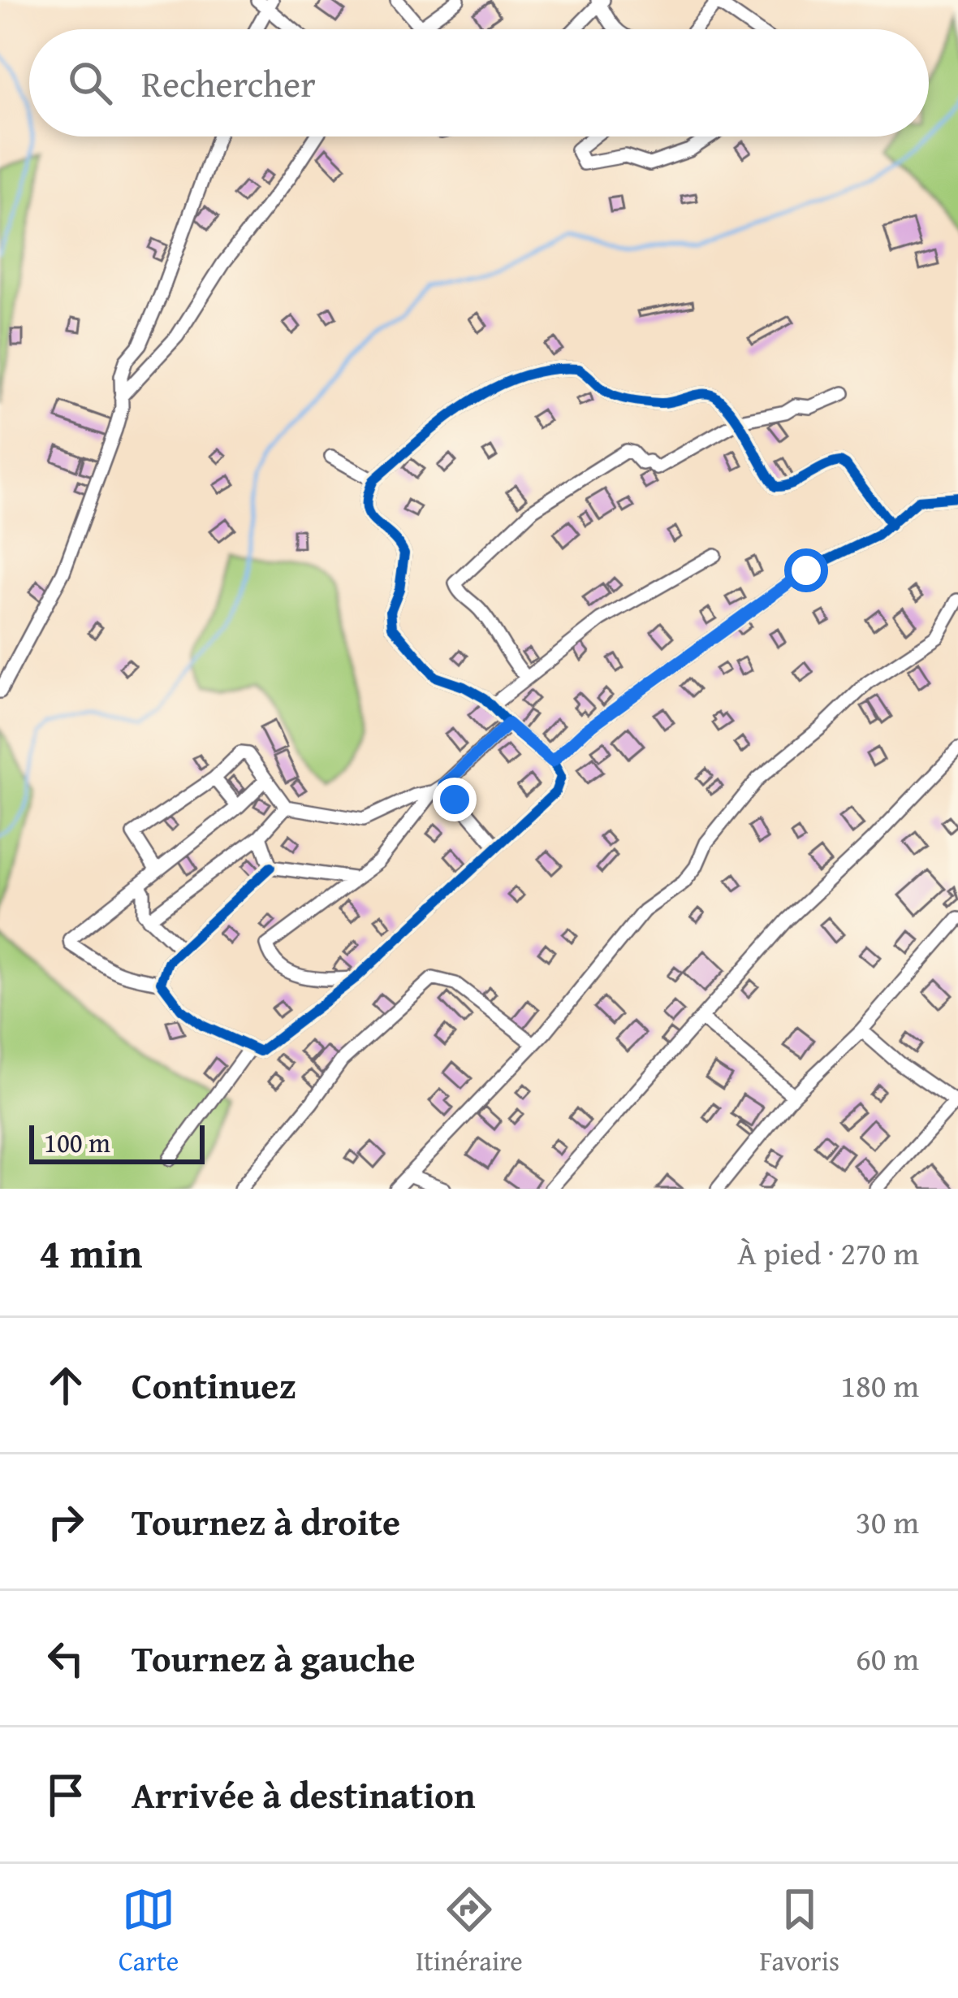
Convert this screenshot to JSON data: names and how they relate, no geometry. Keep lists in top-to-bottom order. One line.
{"scale_bar":"100 m","page":{"search":"Rechercher","scale":"100 m","heading":["4 min","À pied · 270 m"],"list":[["Continuez","180 m"],["Tournez à droite","30 m"],["Tournez à gauche","60 m"],"Arrivée à destination"],"nav":["Carte","Itinéraire","Favoris"]}}
